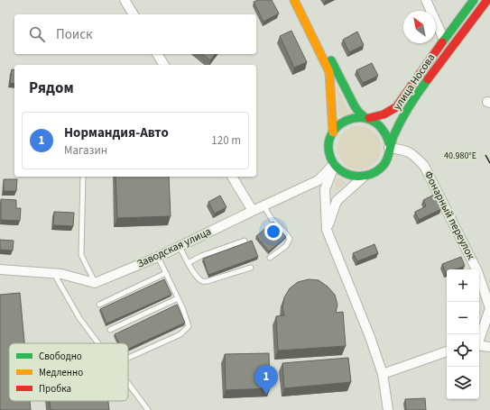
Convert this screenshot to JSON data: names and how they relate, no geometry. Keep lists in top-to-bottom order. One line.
{"streets":{"main road":["улица Носова"],"street":["Фонарный переулок","Заводская улица"]},"crossings":[["улица Носова","Фонарный переулок"],["улица Носова","Заводская улица"],["Фонарный переулок","Заводская улица"]],"legend":["Свободно","Медленно","Пробка"],"north":"top left","page":{"search":"Поиск","heading":"Рядом","list":[{"mark":"1","name":"Нормандия-Авто","note":"Магазин","value":"120 m"}],"map_buttons":["+","−"],"pins":"1"},"coordinates":["40.980°E"]}
